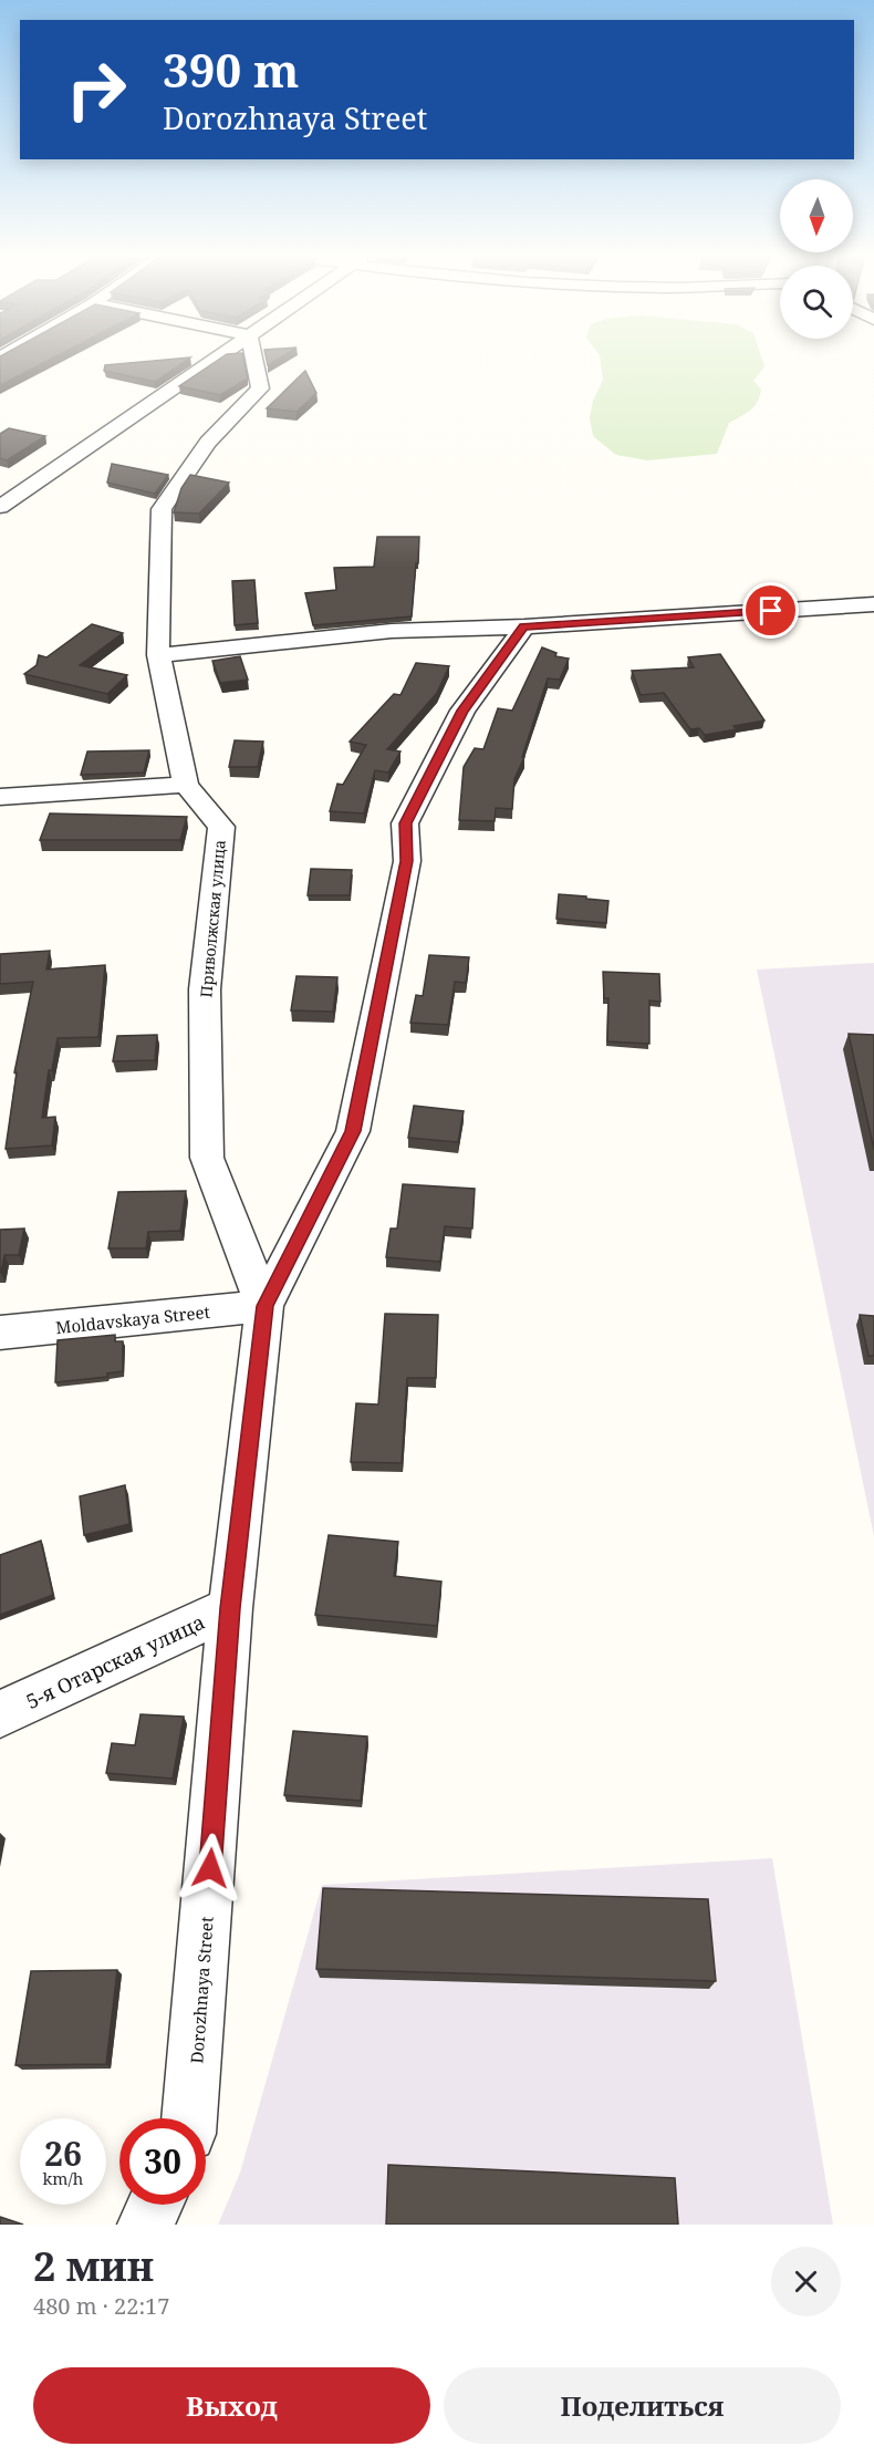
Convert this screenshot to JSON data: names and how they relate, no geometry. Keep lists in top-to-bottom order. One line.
{"streets":{"street":["Приволжская улица","Moldavskaya Street","5-я Отарская улица","Dorozhnaya Street"]},"crossings":[["Приволжская улица","Moldavskaya Street"],["Приволжская улица","Dorozhnaya Street"],["Moldavskaya Street","Dorozhnaya Street"],["5-я Отарская улица","Dorozhnaya Street"]],"north":"bottom","page":{"turn":["390 m","Dorozhnaya Street"],"speed":"26 km/h","limit":"30","heading":["2 мин","480 m · 22:17"],"buttons":["Выход","Поделиться"]}}
